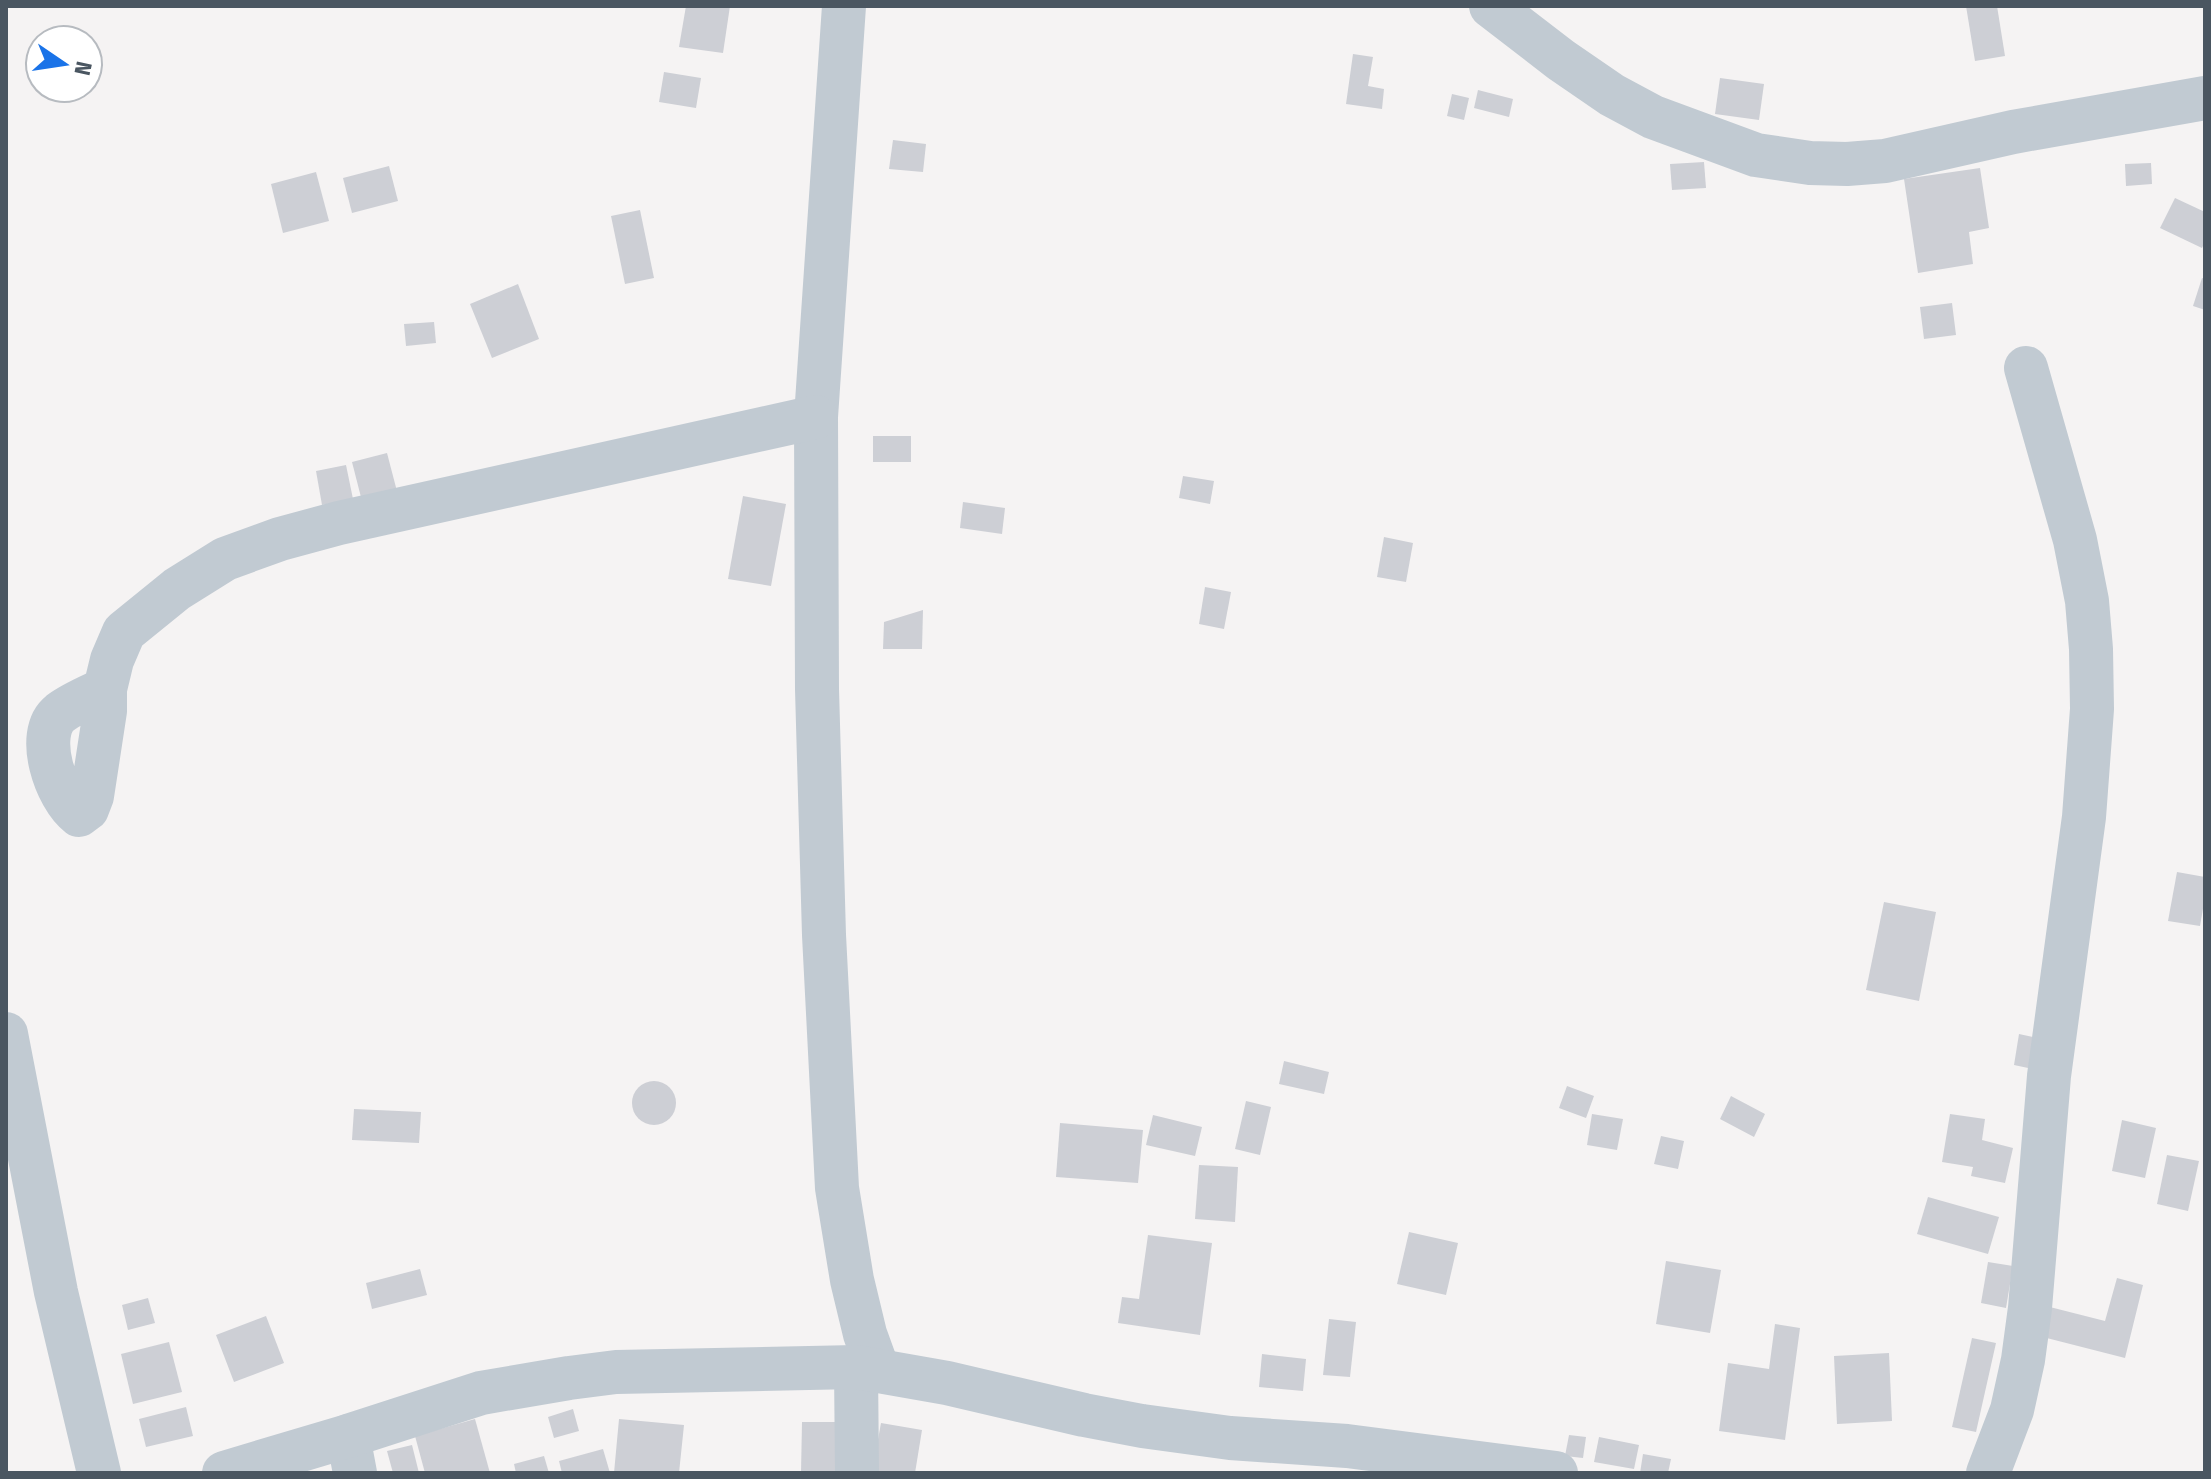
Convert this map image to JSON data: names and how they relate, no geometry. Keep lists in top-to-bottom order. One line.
{"north":"right"}
